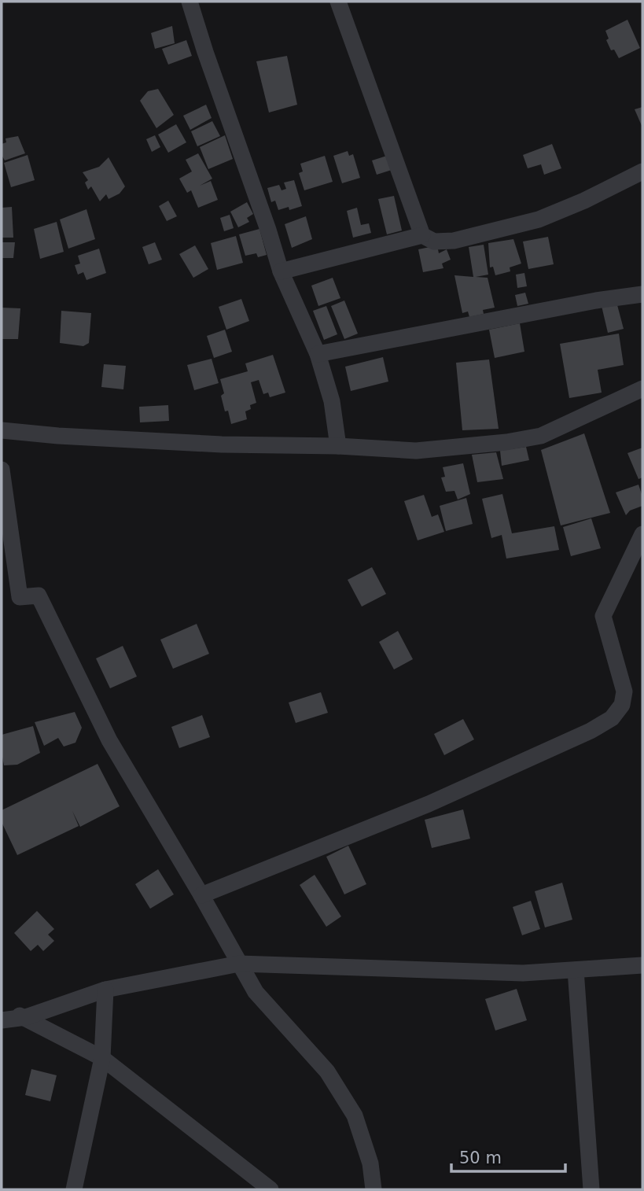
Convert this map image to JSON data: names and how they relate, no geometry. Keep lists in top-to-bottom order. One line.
{"scale_bar":"50 m"}
